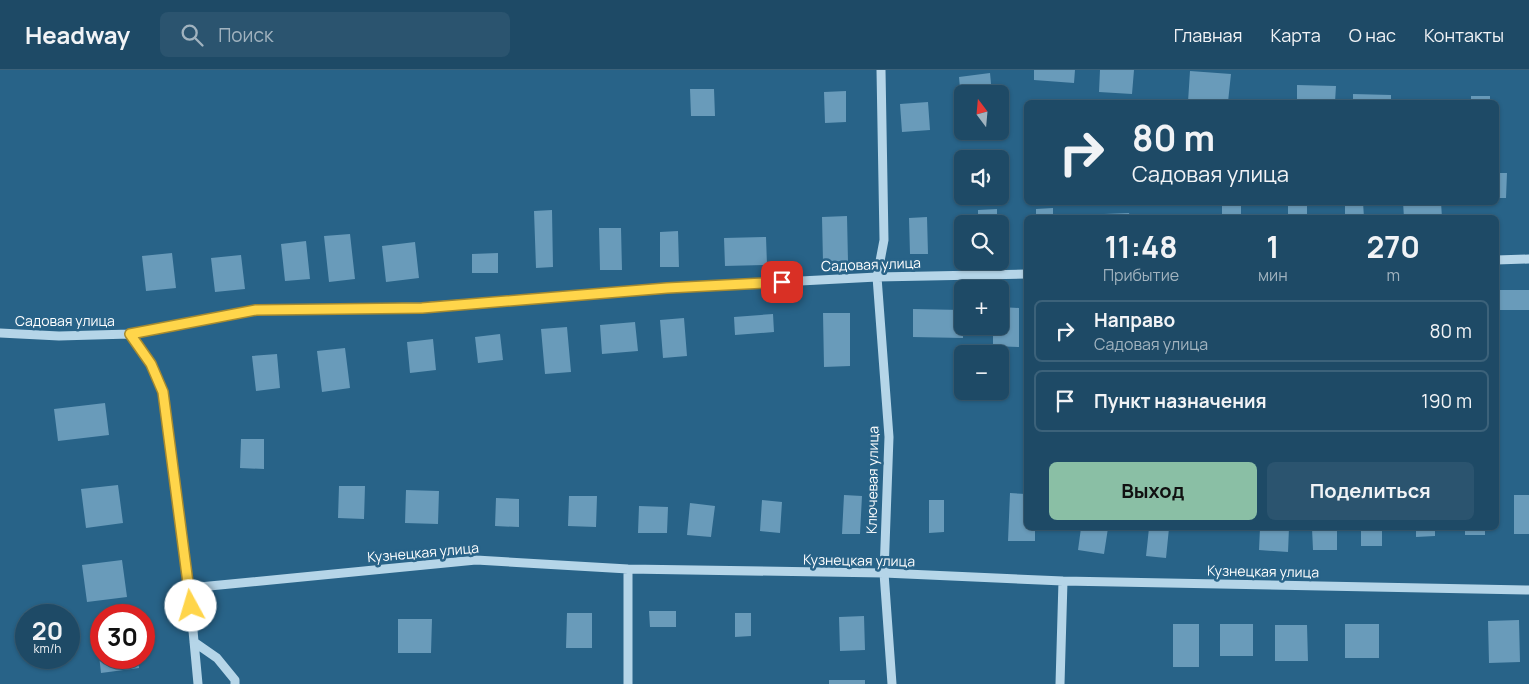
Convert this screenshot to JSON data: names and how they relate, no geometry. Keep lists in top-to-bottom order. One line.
{"streets":{"street":["Садовая улица","Ключевая улица","Кузнецкая улица"]},"crossings":[["Садовая улица","Ключевая улица"],["Ключевая улица","Кузнецкая улица"]],"north":"top","page":{"header":"Headway","search":"Поиск","nav":["Главная","Карта","О нас","Контакты"],"map_buttons":["+","−"],"turn":["80 m","Садовая улица"],"eta":["11:48","Прибытие","1","мин","270","m"],"list":[{"name":"Направо","note":"Садовая улица","value":"80 m"},{"name":"Пункт назначения","value":"190 m"}],"buttons":["Выход","Поделиться"],"speed":"20 km/h","limit":"30"}}
